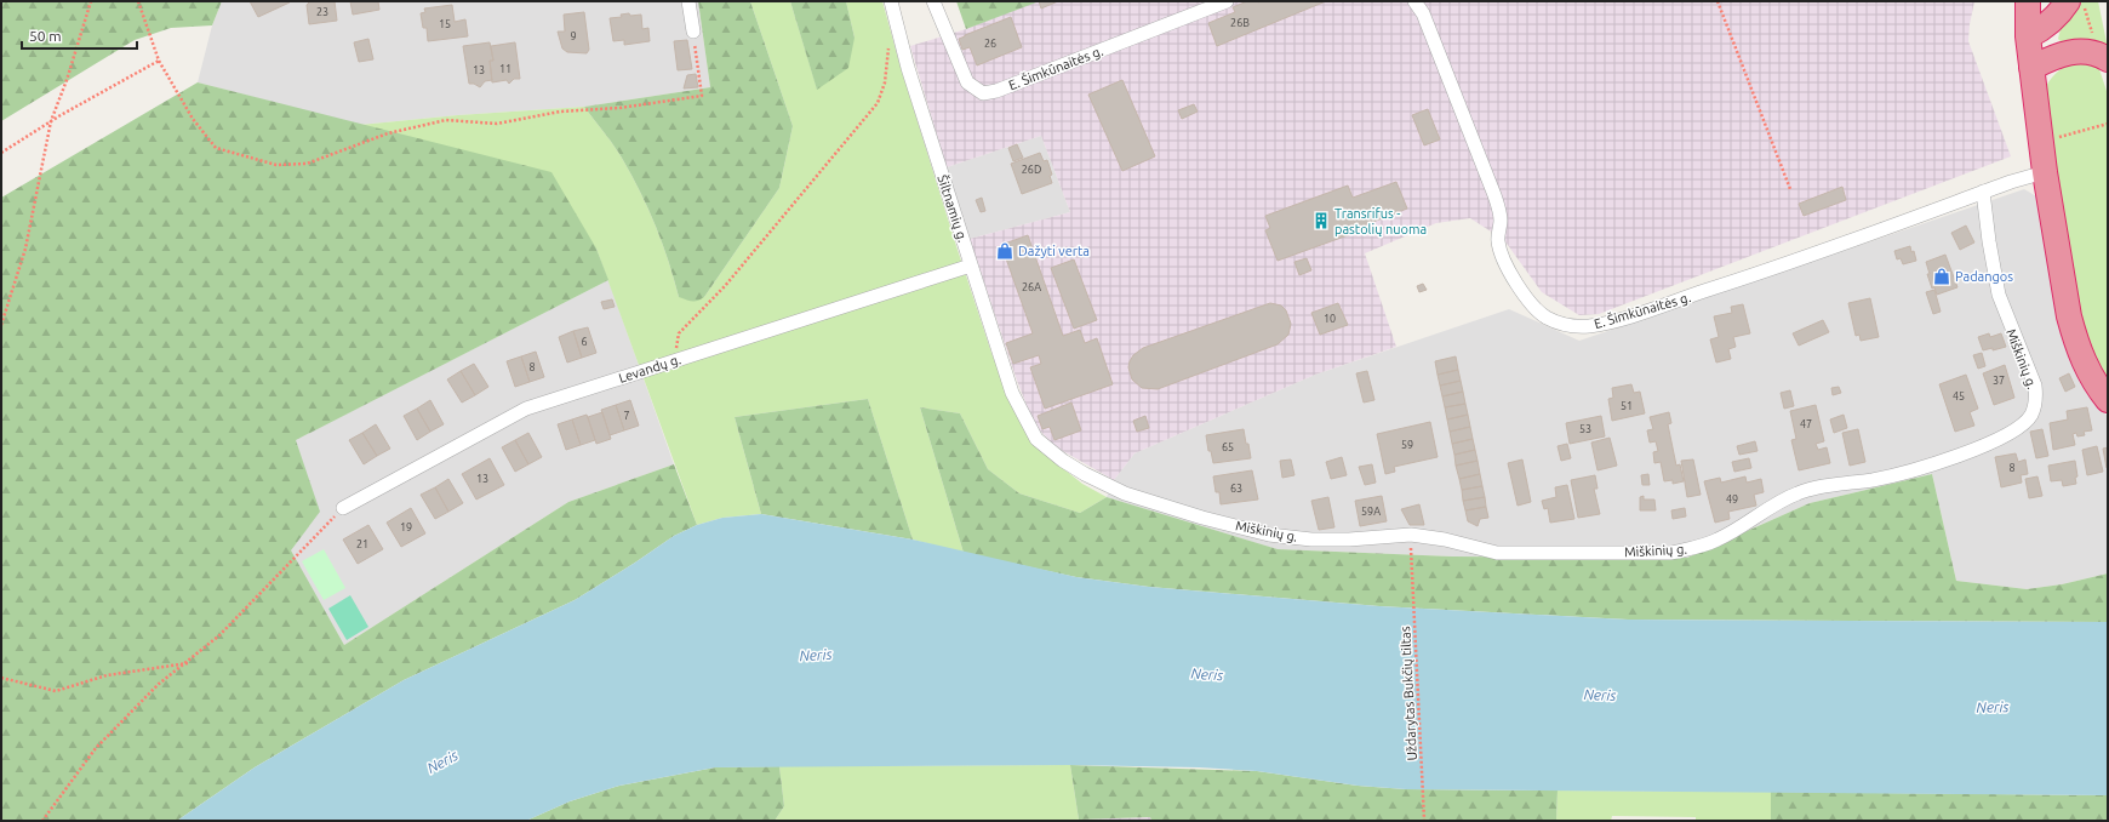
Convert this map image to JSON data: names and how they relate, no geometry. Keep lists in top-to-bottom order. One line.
{"streets":{"street":["E. Šimkūnaitės g.","Šiltnamių g.","Miškinių g.","Levandų g."],"path":["Uždarytas Bukčių tiltas"]},"crossings":[["E. Šimkūnaitės g.","Miškinių g."],["Šiltnamių g.","Miškinių g."],["Šiltnamių g.","Levandų g."]],"water":["Neris"],"places":{"building":["Transrifus - pastolių nuoma"],"shop":["Dažyti verta","Padangos"]},"house_numbers":["23","26B","15","9","26","11","13","26D","26A","10","6","8","37","45","51","7","47","53","59","65","8","13","63","49","59A","19","21"],"scale_bar":"50 m"}
